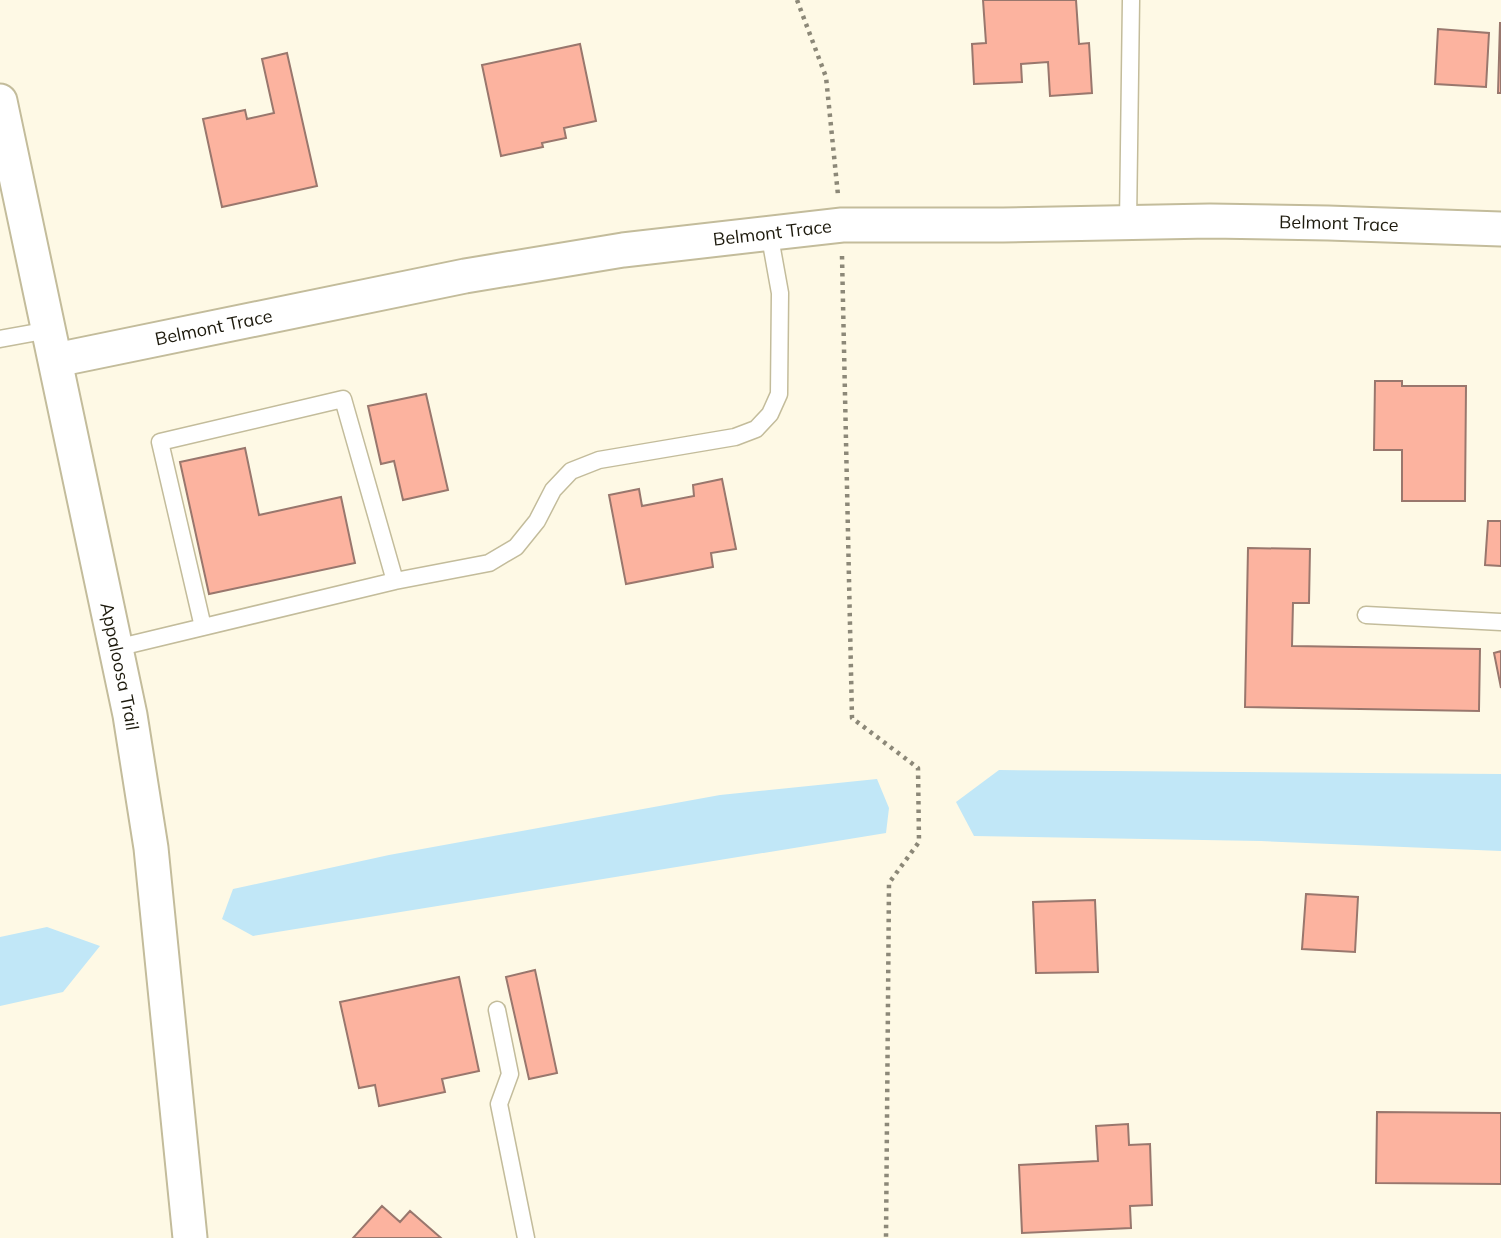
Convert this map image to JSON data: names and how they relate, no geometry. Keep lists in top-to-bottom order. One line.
{"streets":{"street":["Belmont Trace","Appaloosa Trail"]},"crossings":[["Belmont Trace","Appaloosa Trail"]]}
